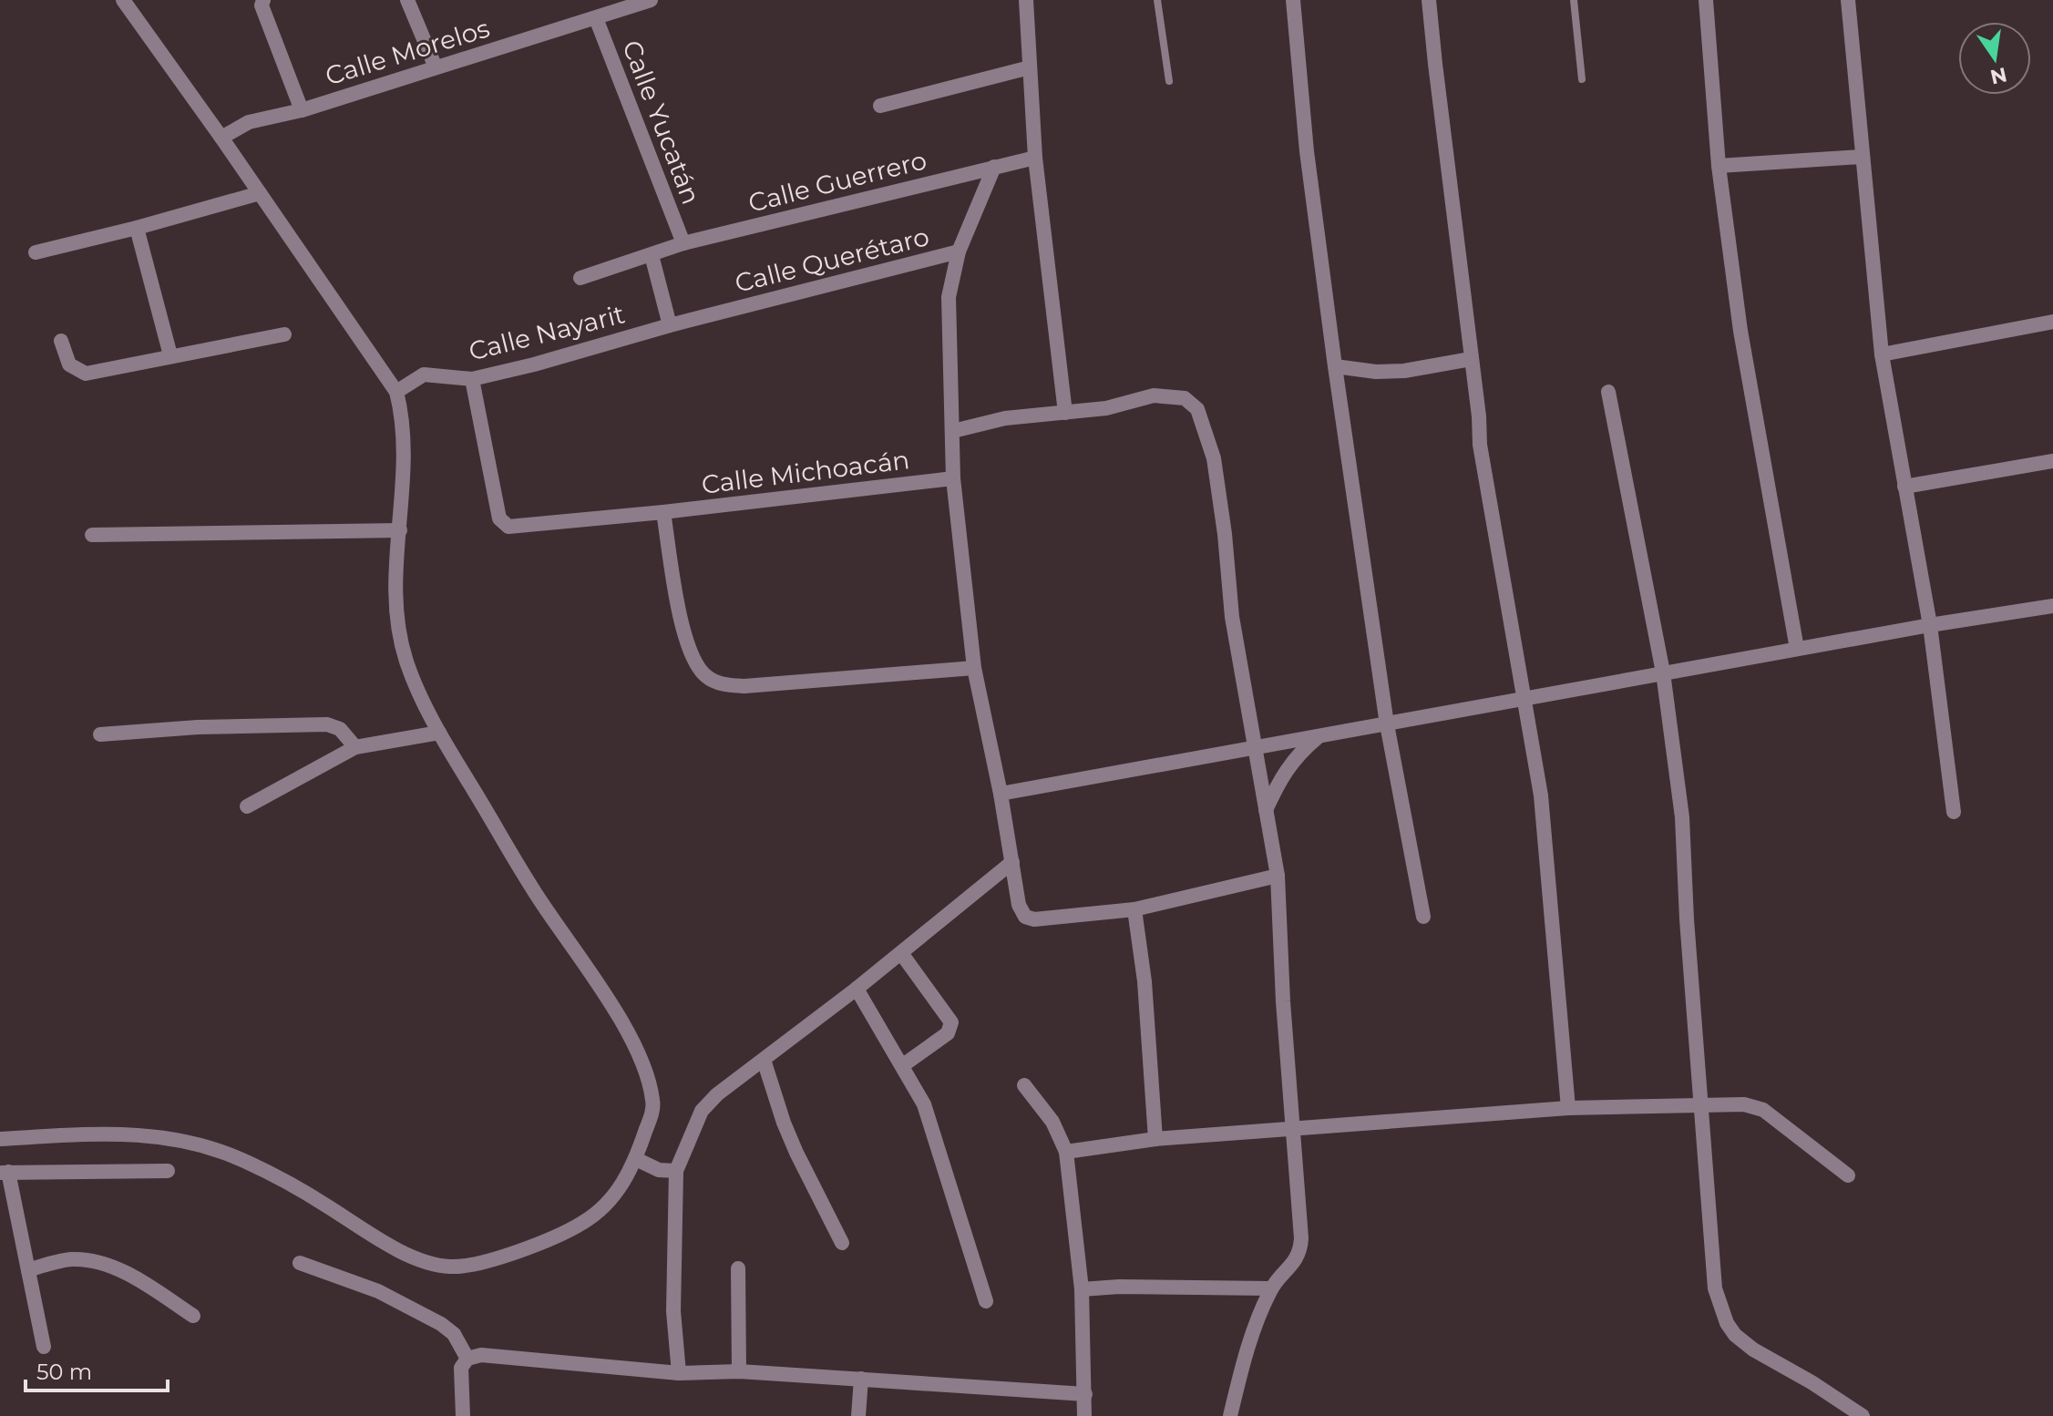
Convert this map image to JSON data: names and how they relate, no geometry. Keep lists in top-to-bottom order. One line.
{"streets":{"street":["Calle Morelos","Calle Yucatán","Calle Guerrero","Calle Querétaro","Calle Nayarit","Calle Michoacán"]},"crossings":[["Calle Morelos","Calle Yucatán"],["Calle Yucatán","Calle Guerrero"],["Calle Guerrero","Calle Querétaro"],["Calle Querétaro","Calle Nayarit"],["Calle Nayarit","Calle Michoacán"]],"scale_bar":"50 m","north":"bottom"}
